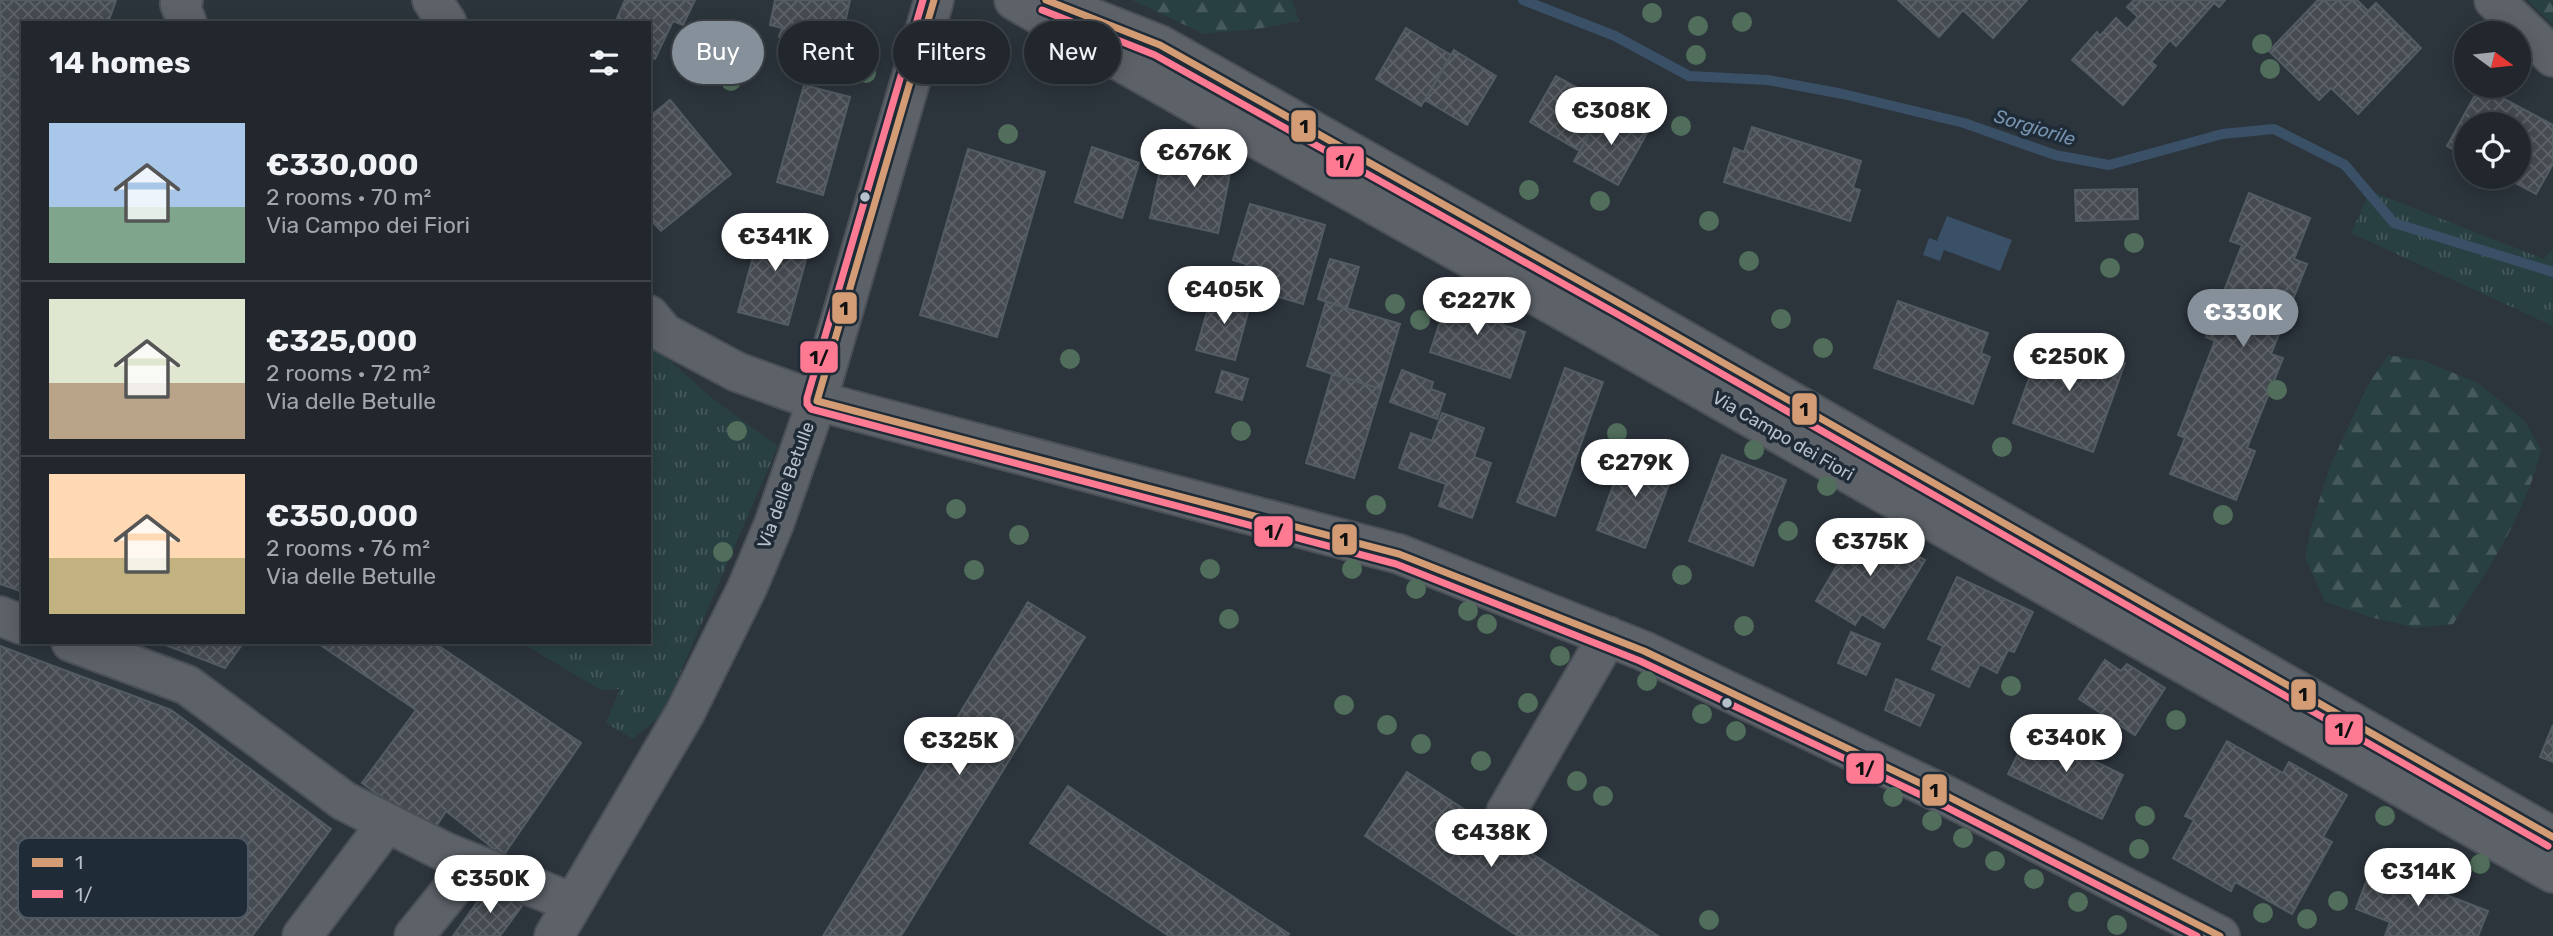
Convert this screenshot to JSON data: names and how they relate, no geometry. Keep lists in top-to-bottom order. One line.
{"streets":{"street":["Via Campo dei Fiori","Via delle Betulle"]},"water":["Sorgiorile"],"lines":["transit line 1","transit line 1/"],"legend":["1","1/"],"north":"right","page":{"chip":["Buy","Rent","Filters","New"],"heading":"14 homes","price":["€308K","€676K","€341K","€405K","€227K","€330K","€250K","€279K","€375K","€340K","€325K","€438K","€314K","€350K"],"list":[{"name":"€330,000","note":"2 rooms · 70 m² · Via Campo dei Fiori"},{"name":"€325,000","note":"2 rooms · 72 m² · Via delle Betulle"},{"name":"€350,000","note":"2 rooms · 76 m² · Via delle Betulle"}]}}
